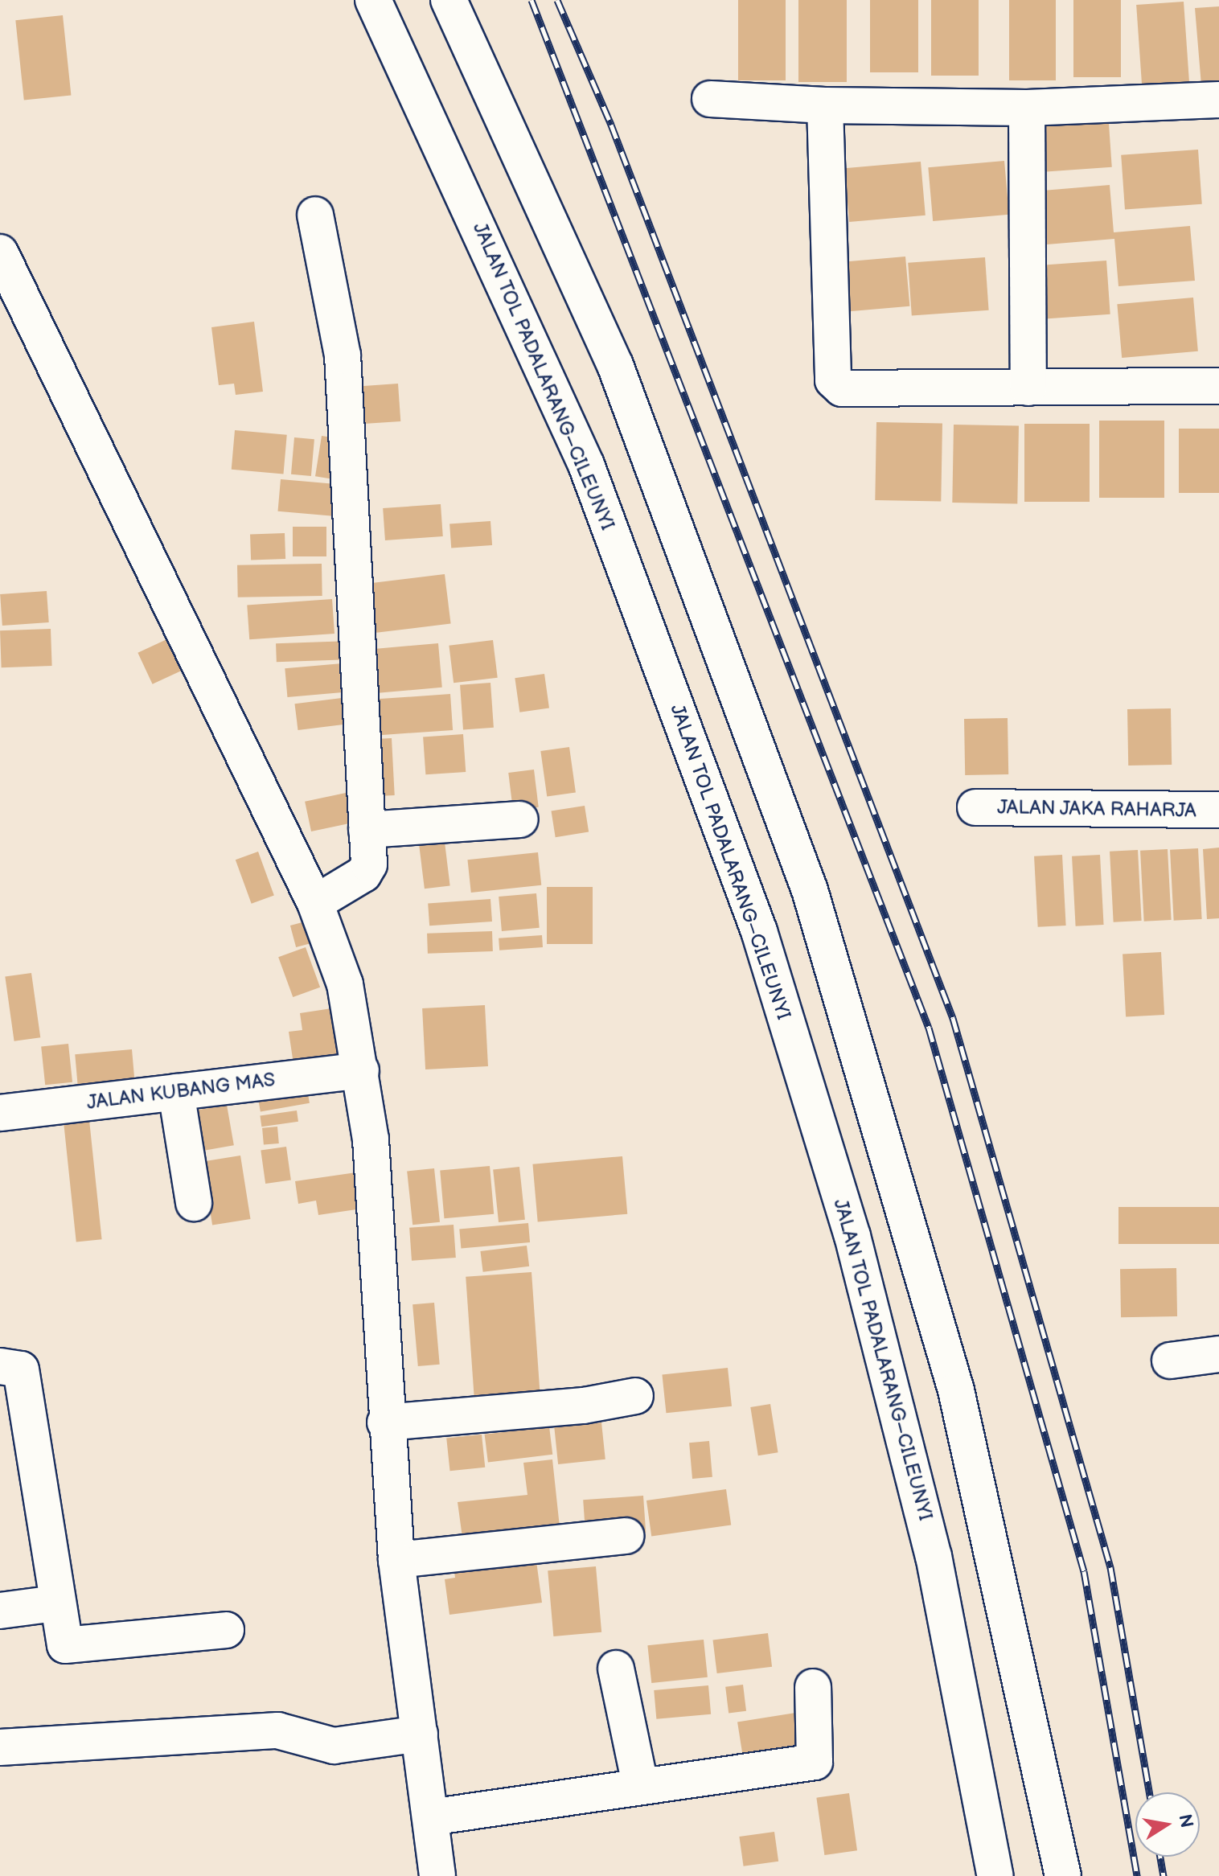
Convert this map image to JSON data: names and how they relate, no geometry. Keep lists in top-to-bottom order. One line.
{"streets":{"main road":["JALAN TOL PADALARANG–CILEUNYI","JALAN JAKA RAHARJA","JALAN KUBANG MAS"]},"north":"right"}
